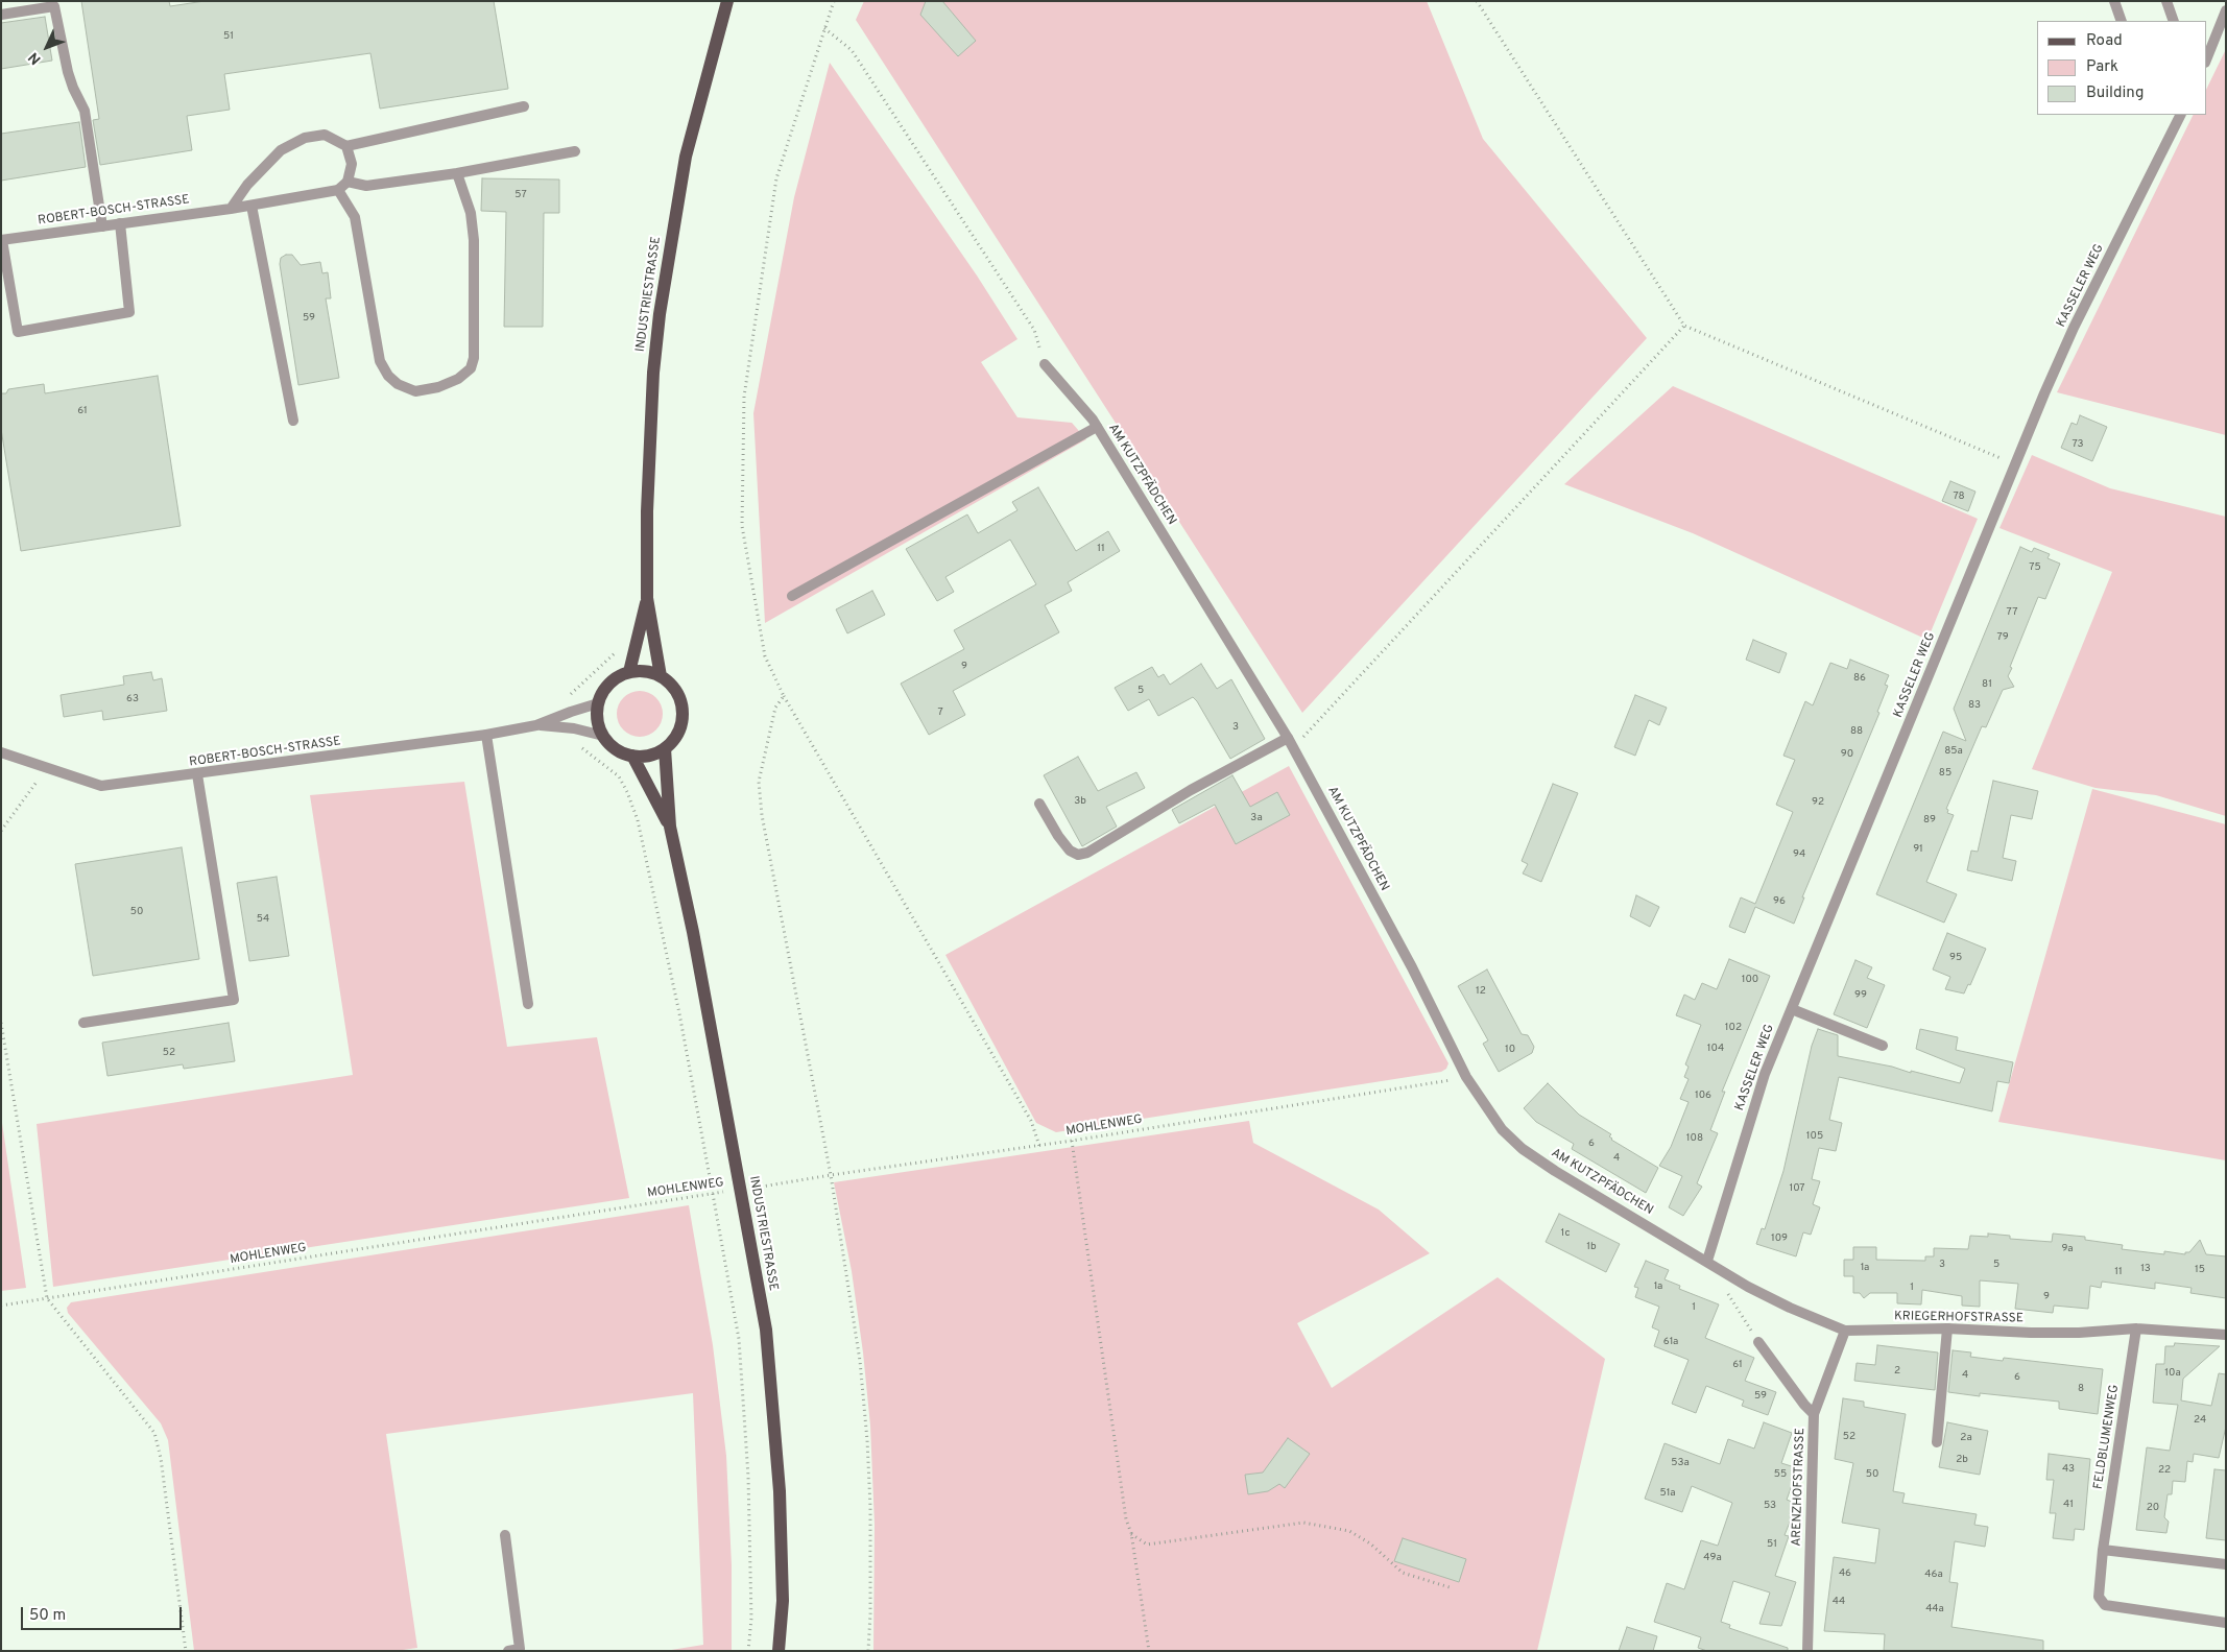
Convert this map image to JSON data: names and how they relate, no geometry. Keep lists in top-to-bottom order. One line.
{"streets":{"main road":["INDUSTRIESTRASSE"],"street":["ROBERT-BOSCH-STRASSE","KASSELER WEG","AM KUTZPFÄDCHEN","KRIEGERHOFSTRASSE","FELDBLUMENWEG","ARENZHOFSTRASSE"],"path":["MOHLENWEG"]},"crossings":[["ROBERT-BOSCH-STRASSE","INDUSTRIESTRASSE"],["KASSELER WEG","AM KUTZPFÄDCHEN"],["KASSELER WEG","KRIEGERHOFSTRASSE"],["INDUSTRIESTRASSE","MOHLENWEG"],["AM KUTZPFÄDCHEN","MOHLENWEG"],["AM KUTZPFÄDCHEN","KRIEGERHOFSTRASSE"],["KRIEGERHOFSTRASSE","FELDBLUMENWEG"],["KRIEGERHOFSTRASSE","ARENZHOFSTRASSE"]],"house_numbers":["51","57","59","61","73","78","11","75","77","79","9","86","81","5","63","83","7","3","88","85a","90","85","3b","92","3a","89","91","94","96","50","54","95","100","12","99","102","104","10","52","106","105","108","6","4","107","1c","109","1b","9a","3","5","1a","13","15","11","1a","1","9","1","61a","61","2","10a","4","6","8","59","24","52","2a","2b","53a","43","22","55","50","51a","41","53","20","51","49a","46","46a","44","44a"],"legend":["Road","Park","Building"],"scale_bar":"50 m","north":"bottom left"}
